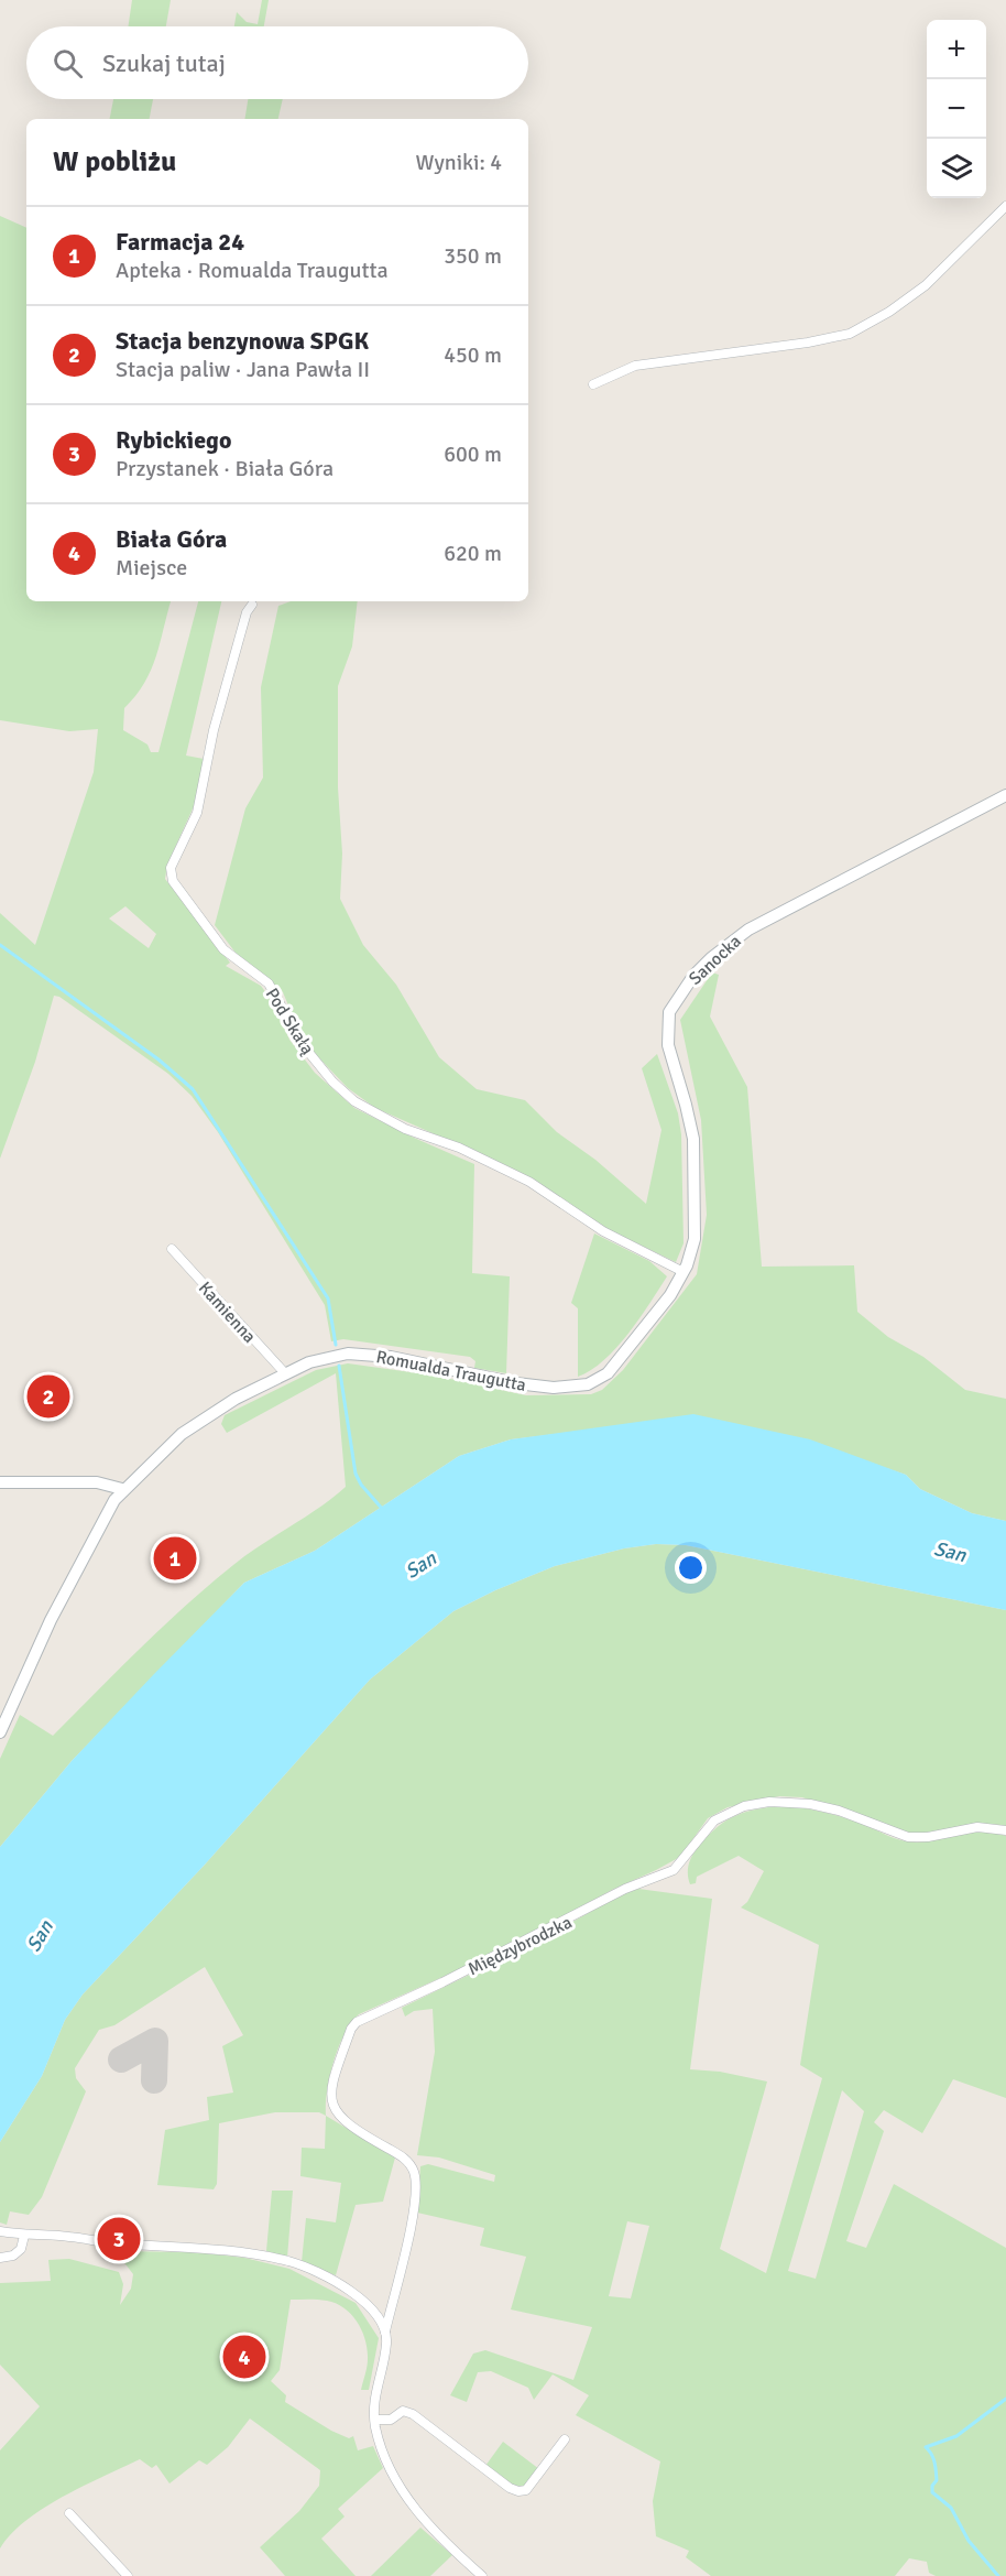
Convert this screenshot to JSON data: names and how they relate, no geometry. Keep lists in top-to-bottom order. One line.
{"streets":{"street":["Sanocka","Pod Skałą","Kamienna","Romualda Traugutta","Międzybrodzka"]},"crossings":[["Sanocka","Pod Skałą"],["Sanocka","Romualda Traugutta"],["Pod Skałą","Romualda Traugutta"],["Kamienna","Romualda Traugutta"]],"water":["San"],"page":{"map_buttons":["+","−"],"search":"Szukaj tutaj","heading":["W pobliżu","Wyniki: 4"],"list":[{"mark":"1","name":"Farmacja 24","note":"Apteka · Romualda Traugutta","value":"350 m"},{"mark":"2","name":"Stacja benzynowa SPGK","note":"Stacja paliw · Jana Pawła II","value":"450 m"},{"mark":"3","name":"Rybickiego","note":"Przystanek · Biała Góra","value":"600 m"},{"mark":"4","name":"Biała Góra","note":"Miejsce","value":"620 m"}],"pins":["2","1","3","4"]}}
